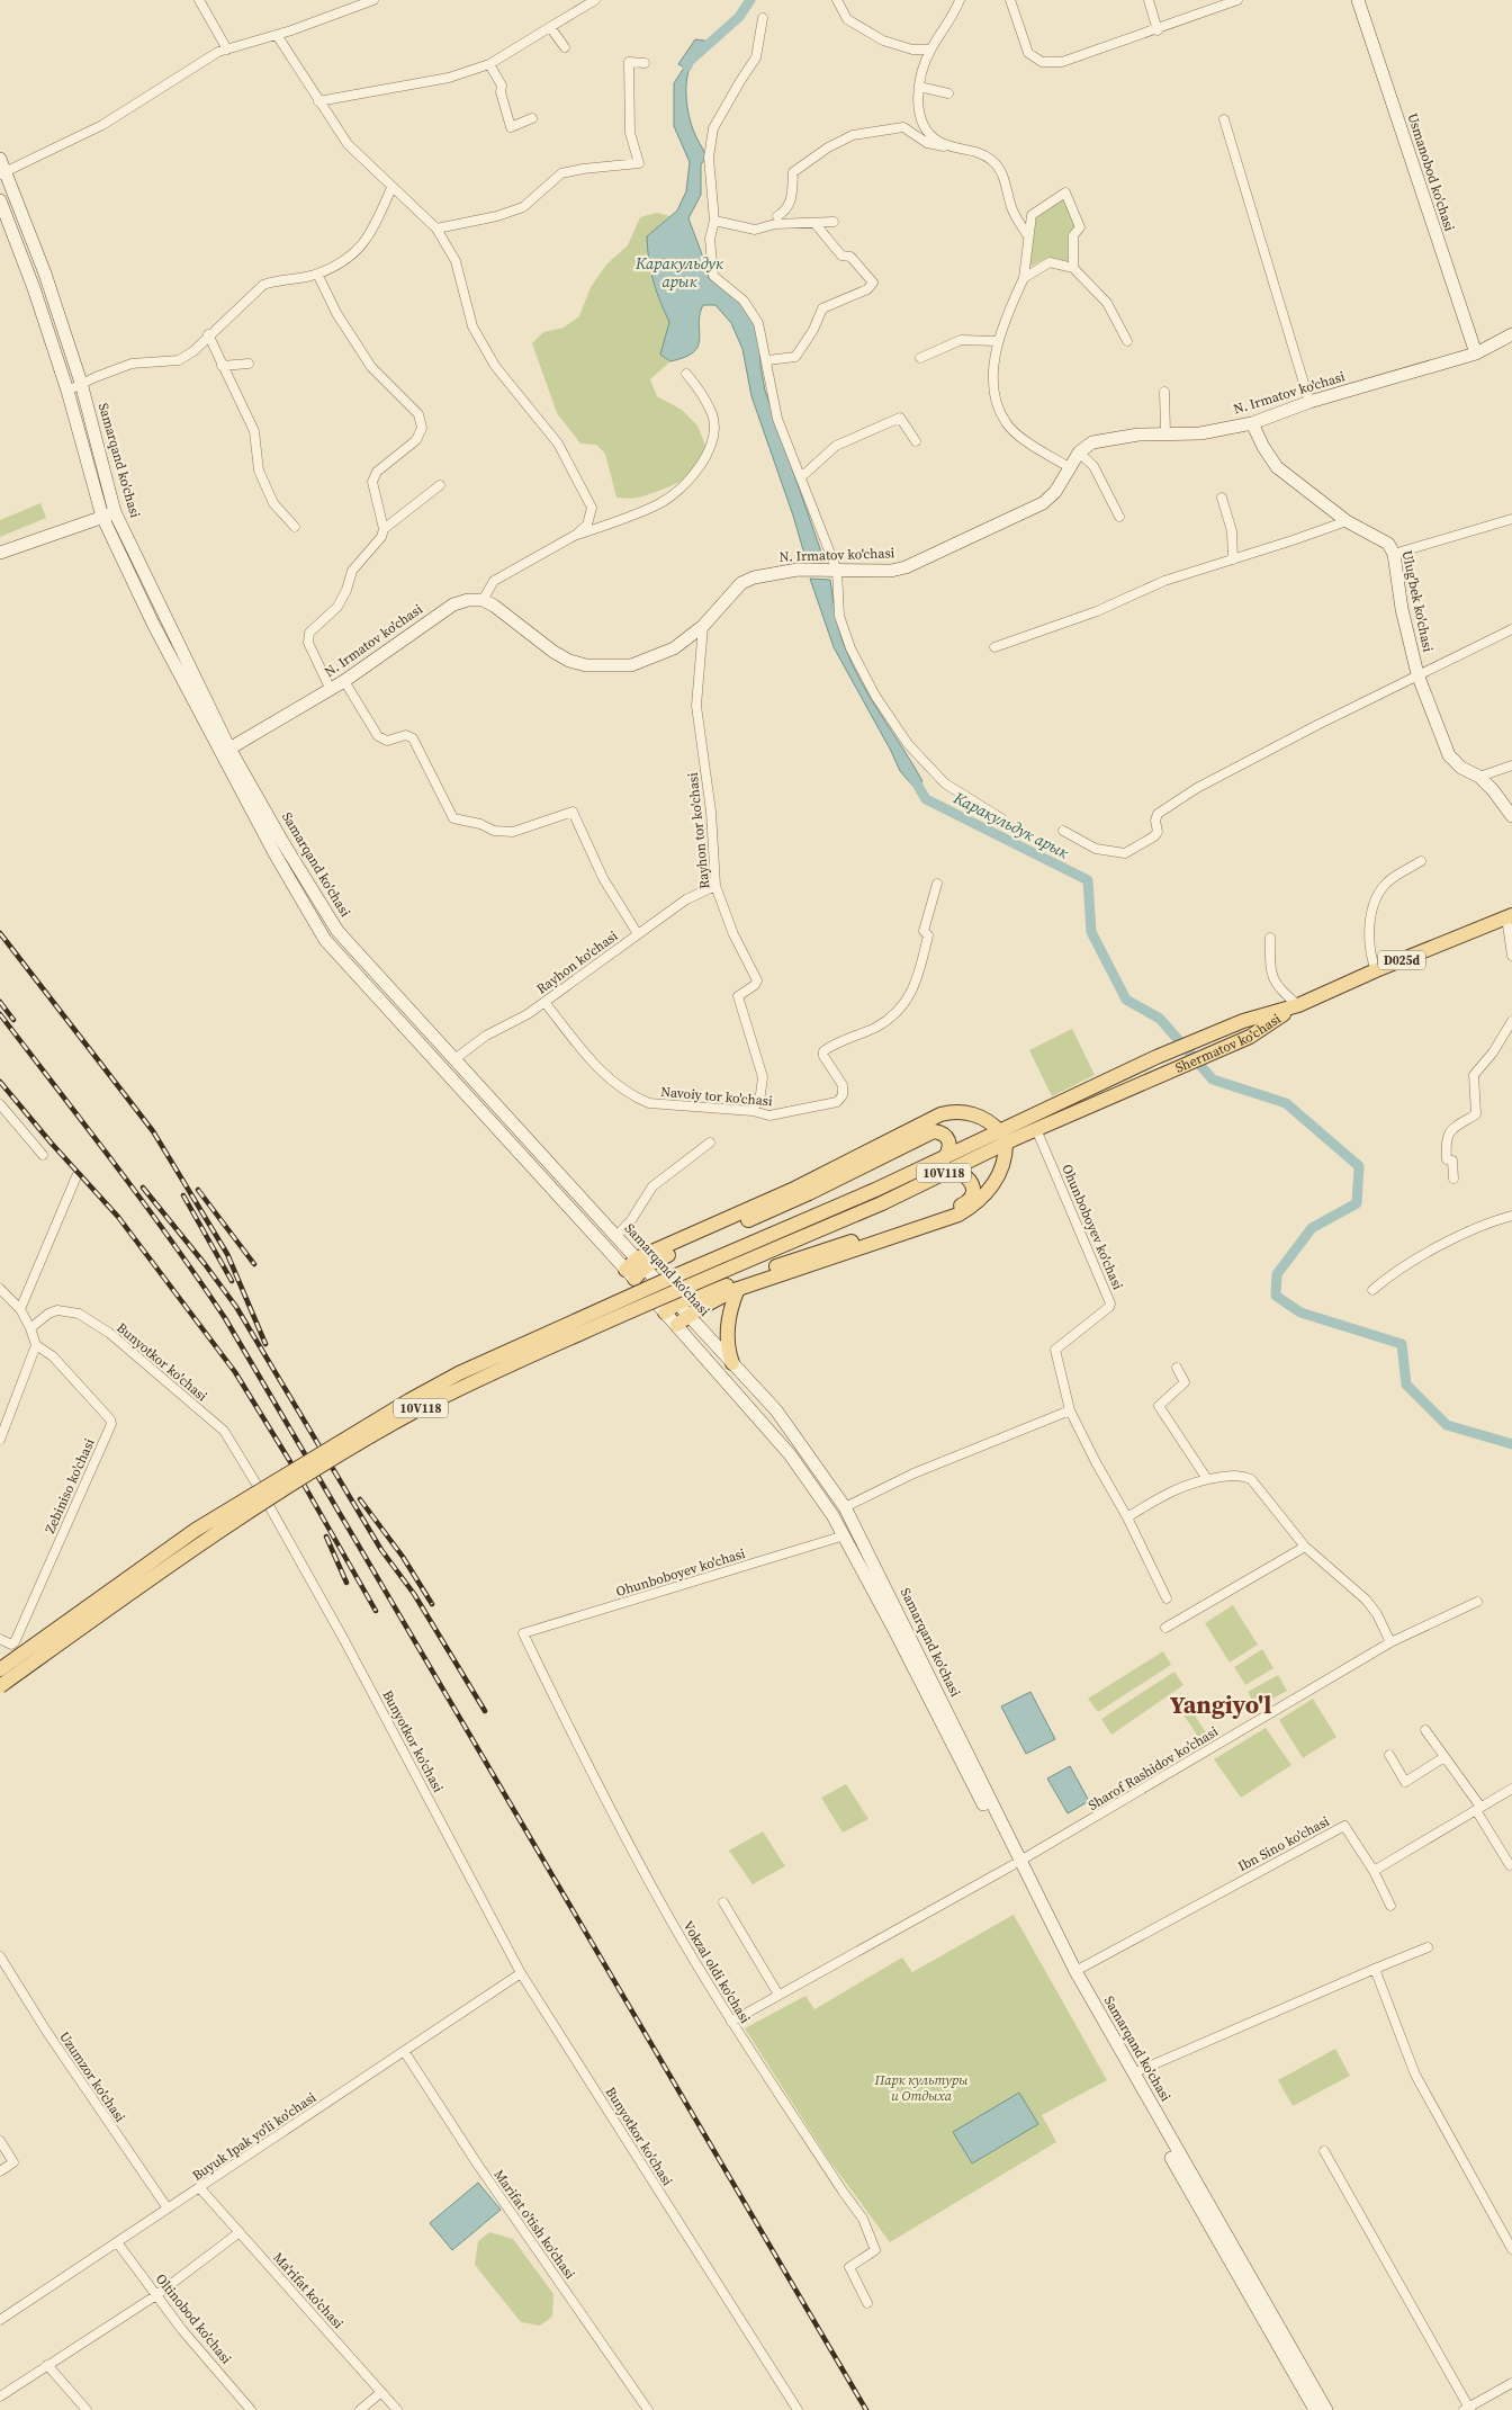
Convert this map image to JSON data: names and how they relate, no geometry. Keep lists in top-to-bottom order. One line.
{"streets":{"main road":["Usmanobod ko'chasi","N. Irmatov ko'chasi","Samarqand ko'chasi","Ulug'bek ko'chasi","D025d","Shermatov ko'chasi","10V118"],"street":["Rayhon tor ko'chasi","Rayhon ko'chasi","Navoiy tor ko'chasi","Ohunboboyev ko'chasi","Bunyotkor ko'chasi","Zebiniso ko'chasi","Sharof Rashidov ko’chasi","Ibn Sino ko'chasi","Vokzal oldi ko'chasi","Uzumzor ko'chasi","Buyuk Ipak yo'li ko'chasi","Marifat o'tish ko'chasi","Ma'rifat ko'chasi","Oltinobod ko'chasi"]},"crossings":[["Usmanobod ko'chasi","N. Irmatov ko'chasi"],["N. Irmatov ko'chasi","Samarqand ko'chasi"],["N. Irmatov ko'chasi","Ulug'bek ko'chasi"],["N. Irmatov ko'chasi","Rayhon tor ko'chasi"],["Samarqand ko'chasi","Rayhon ko'chasi"],["Samarqand ko'chasi","Ohunboboyev ko'chasi"],["Samarqand ko'chasi","Sharof Rashidov ko’chasi"],["Samarqand ko'chasi","Ibn Sino ko'chasi"],["Rayhon tor ko'chasi","Rayhon ko'chasi"],["Rayhon tor ko'chasi","Navoiy tor ko'chasi"],["D025d","Shermatov ko'chasi"],["D025d","10V118"],["D025d","Ohunboboyev ko'chasi"],["Rayhon ko'chasi","Navoiy tor ko'chasi"],["Ohunboboyev ko'chasi","Vokzal oldi ko'chasi"],["Bunyotkor ko'chasi","Buyuk Ipak yo'li ko'chasi"],["Sharof Rashidov ko’chasi","Vokzal oldi ko'chasi"],["Uzumzor ko'chasi","Buyuk Ipak yo'li ko'chasi"],["Buyuk Ipak yo'li ko'chasi","Marifat o'tish ko'chasi"],["Buyuk Ipak yo'li ko'chasi","Ma'rifat ko'chasi"],["Buyuk Ipak yo'li ko'chasi","Oltinobod ko'chasi"]],"districts":["Yangiyo'l"],"water":["Каракульдук арык"],"parks":["Парк культуры и Отдыха"]}
